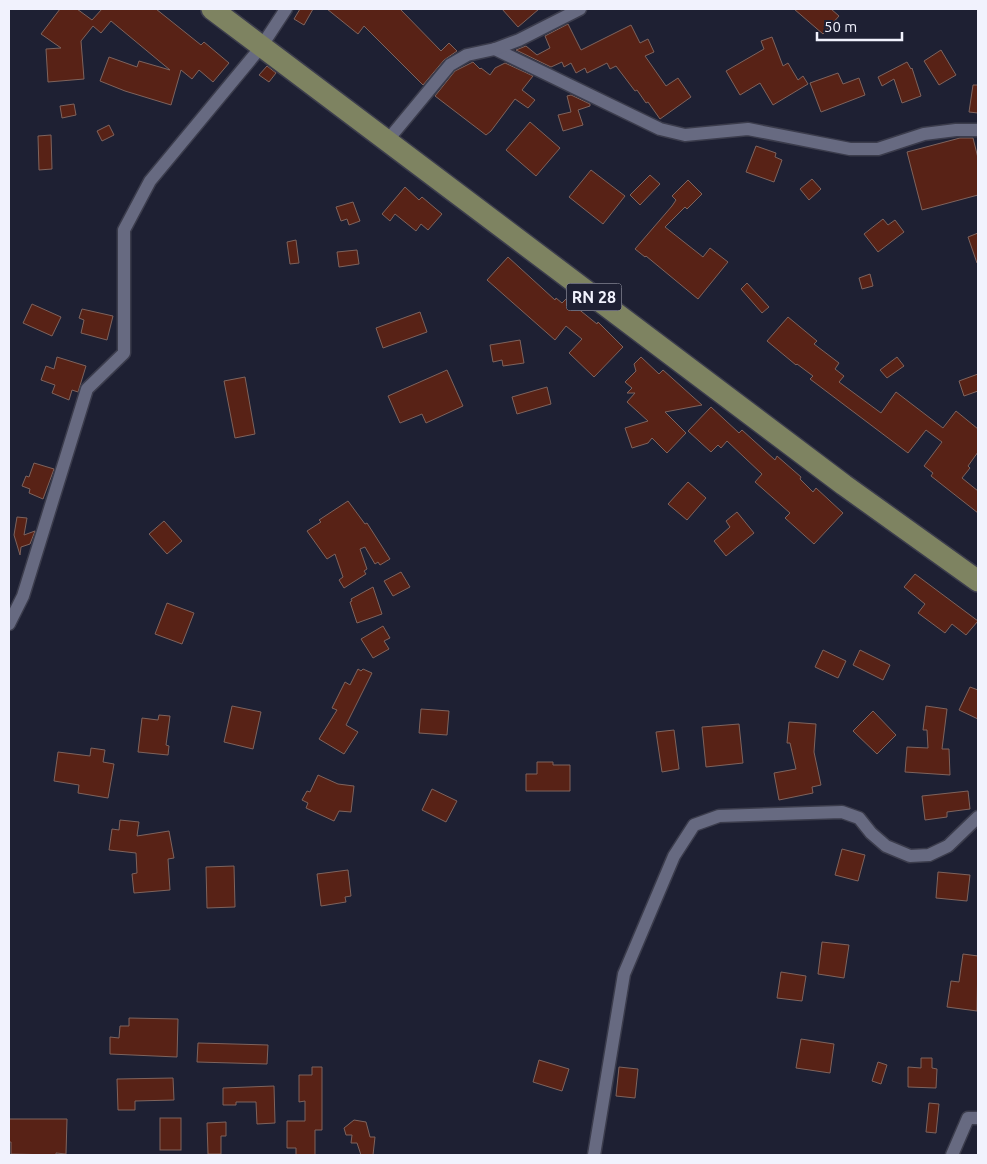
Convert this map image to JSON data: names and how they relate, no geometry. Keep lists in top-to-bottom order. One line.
{"streets":{"main road":["RN 28"]},"scale_bar":"50 m"}
